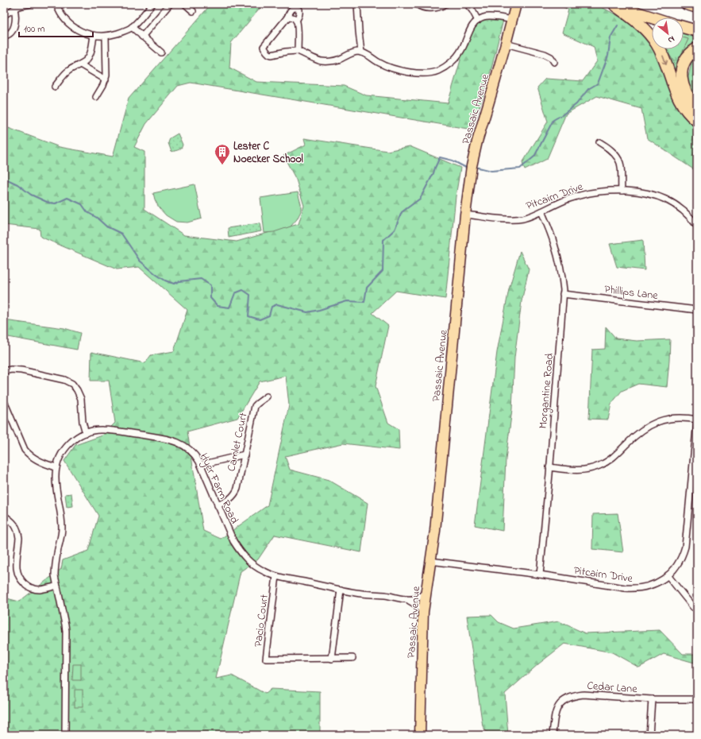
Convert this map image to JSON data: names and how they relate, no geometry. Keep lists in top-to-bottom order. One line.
{"streets":{"main road":["Passaic Avenue"],"street":["Pitcairn Drive","Phillips Lane","Morgantine Road","Camlet Court","Hyer Farm Road","Pacio Court","Cedar Lane"]},"crossings":[["Passaic Avenue","Pitcairn Drive"],["Passaic Avenue","Hyer Farm Road"],["Pitcairn Drive","Morgantine Road"],["Phillips Lane","Morgantine Road"],["Camlet Court","Hyer Farm Road"],["Hyer Farm Road","Pacio Court"]],"places":{"building":["Lester C Noecker School"]},"scale_bar":"100 m","north":"bottom right"}
